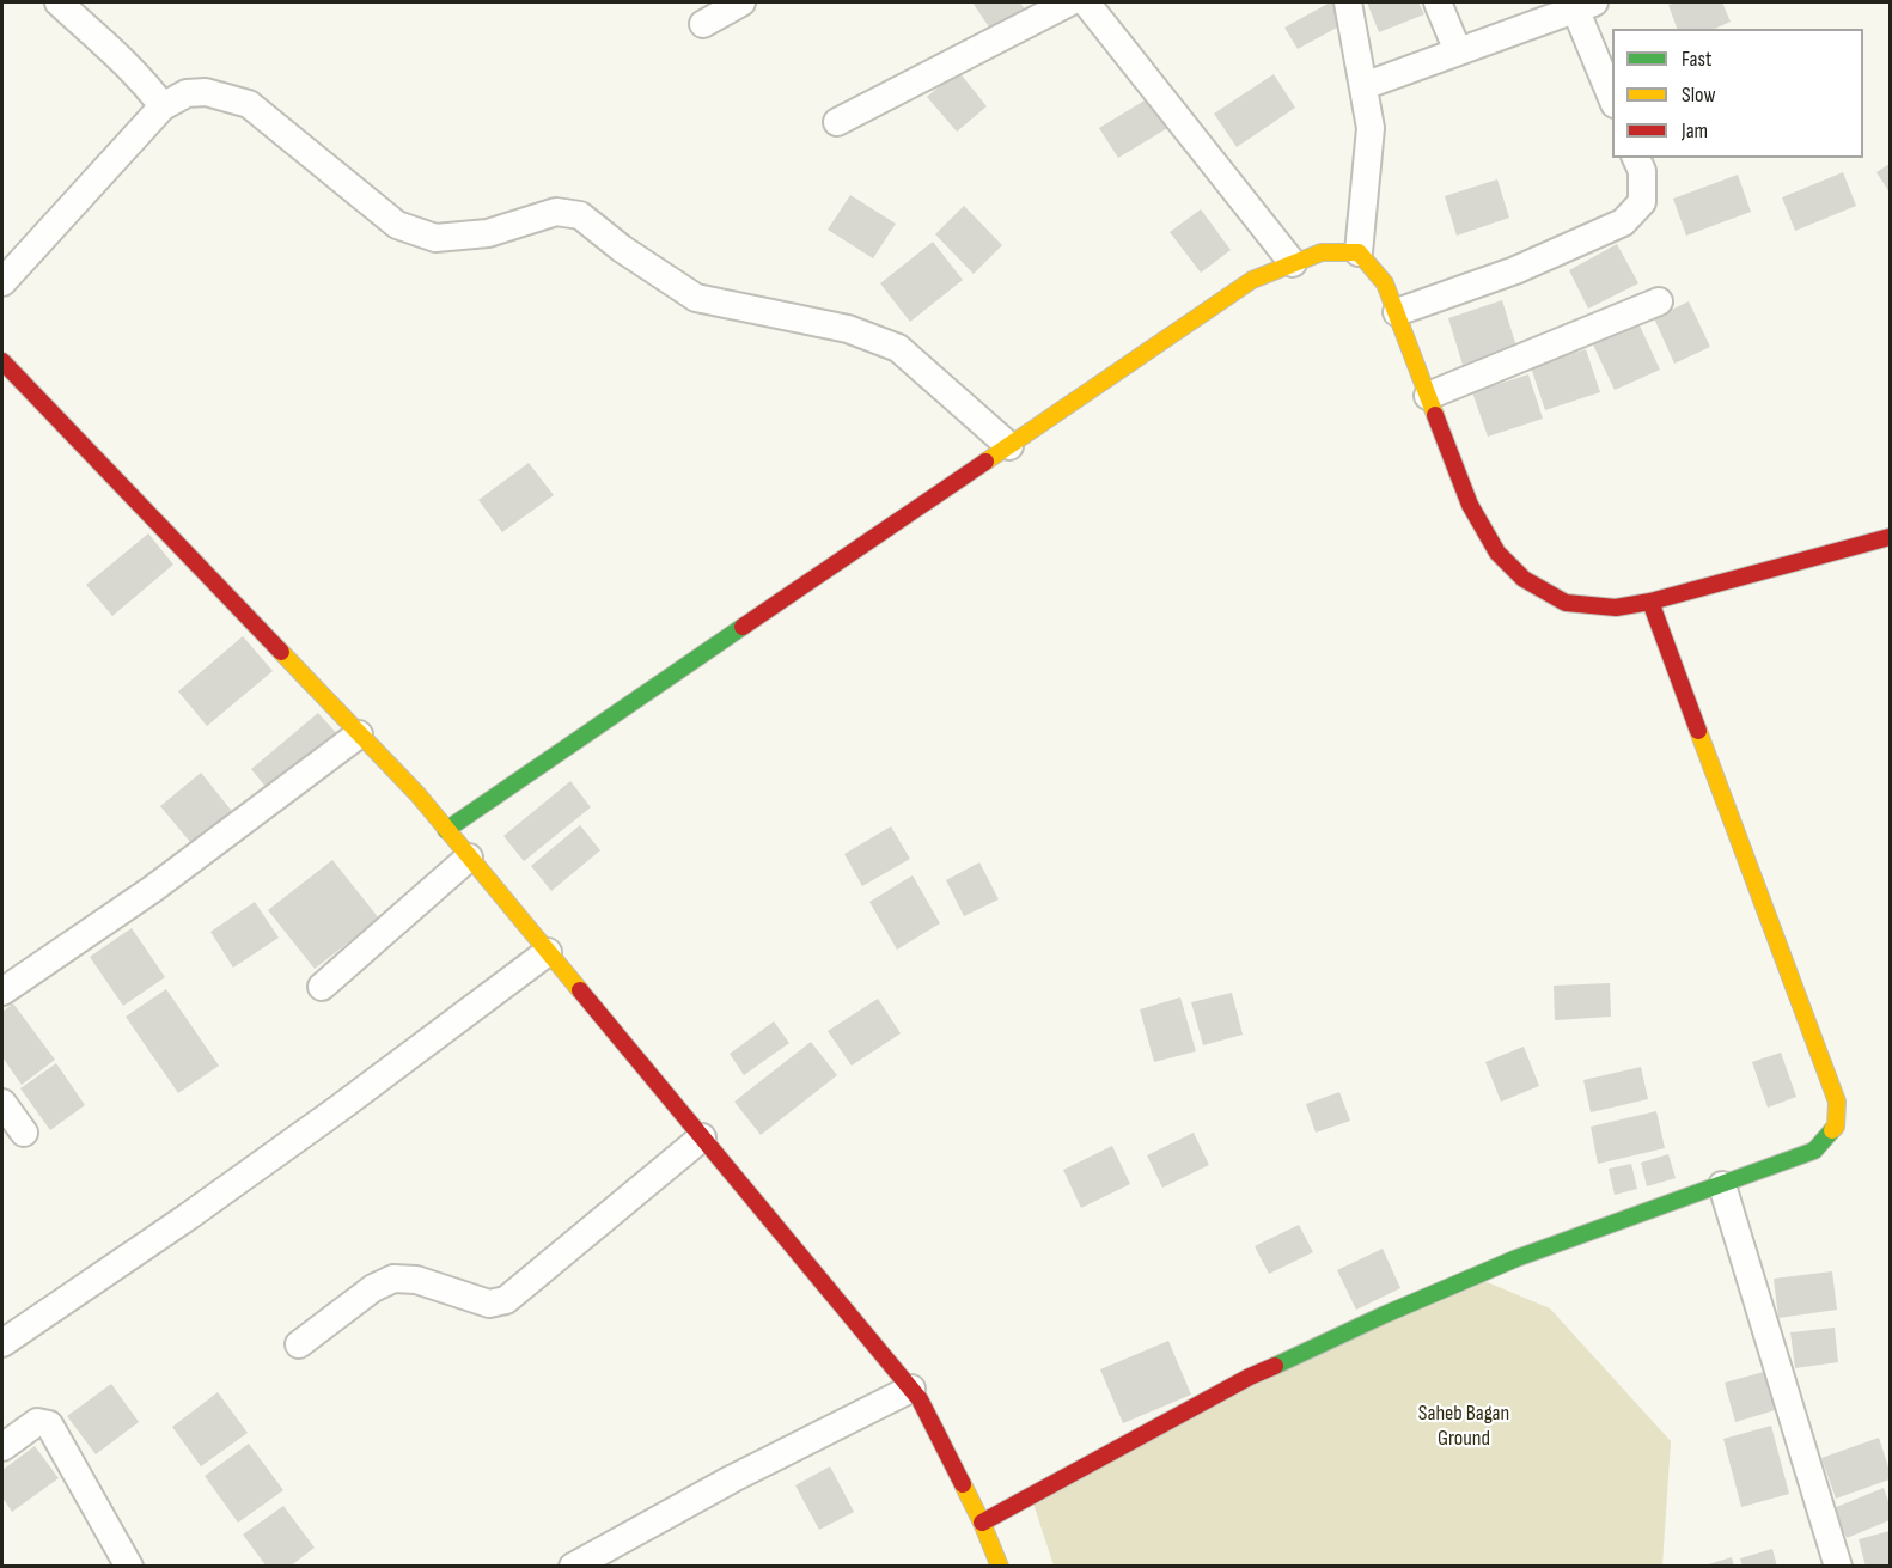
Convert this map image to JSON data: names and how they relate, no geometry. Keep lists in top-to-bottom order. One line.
{"parks":["Saheb Bagan Ground"],"legend":["Fast","Slow","Jam"]}
